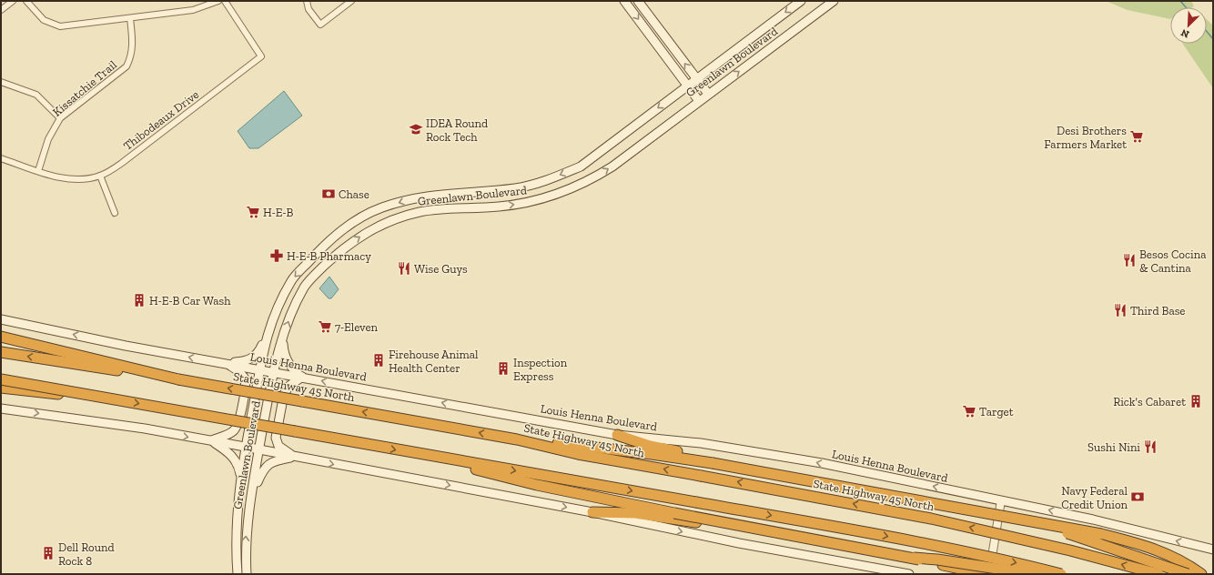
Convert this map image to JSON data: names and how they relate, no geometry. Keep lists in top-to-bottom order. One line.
{"streets":{"highway":["State Highway 45 North"],"main road":["Greenlawn Boulevard","Louis Henna Boulevard"],"street":["Kissatchie Trail","Thibodeaux Drive"]},"crossings":[["Greenlawn Boulevard","Louis Henna Boulevard"],["Kissatchie Trail","Thibodeaux Drive"]],"one_way":["Louis Henna Boulevard"],"places":{"school or university":["IDEA Round Rock Tech"],"supermarket":["Desi Brothers Farmers Market","H-E-B","7-Eleven","Target"],"bank":["Chase","Navy Federal Credit Union"],"pharmacy":["H-E-B Pharmacy"],"restaurant":["Besos Cocina & Cantina","Wise Guys","Third Base","Sushi Nini"],"building":["H-E-B Car Wash","Firehouse Animal Health Center","Inspection Express","Rick's Cabaret","Dell Round Rock 8"]},"north":"bottom left"}
